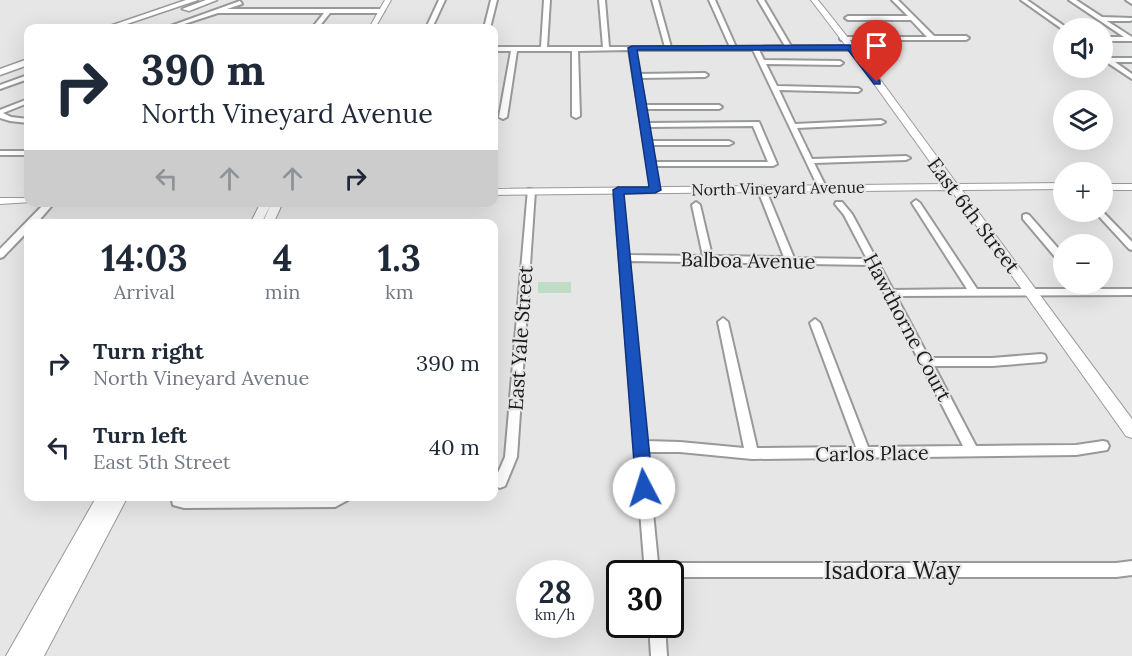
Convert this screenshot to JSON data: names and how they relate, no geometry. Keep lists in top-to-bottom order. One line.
{"streets":{"main road":["North Vineyard Avenue","East 6th Street"],"street":["Balboa Avenue","Hawthorne Court","East Yale Street","Carlos Place","Isadora Way"]},"crossings":[["North Vineyard Avenue","East 6th Street"],["North Vineyard Avenue","East Yale Street"],["Balboa Avenue","Hawthorne Court"],["Hawthorne Court","Carlos Place"]],"page":{"map_buttons":["+","−"],"turn":["390 m","North Vineyard Avenue"],"eta":["14:03","Arrival","4","min","1.3","km"],"list":[{"name":"Turn right","note":"North Vineyard Avenue","value":"390 m"},{"name":"Turn left","note":"East 5th Street","value":"40 m"}],"speed":"28 km/h","limit":"30"}}
